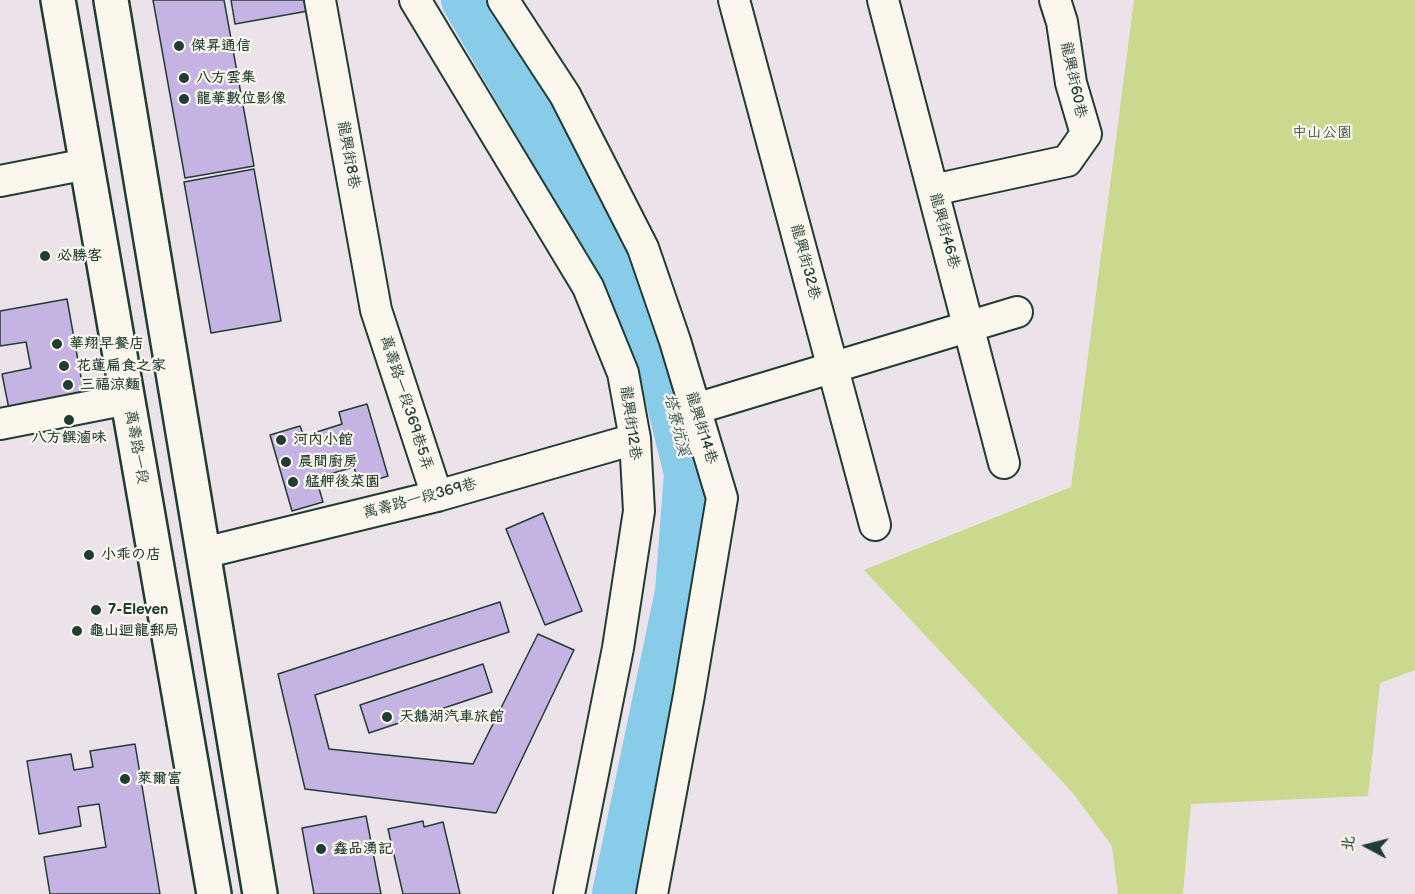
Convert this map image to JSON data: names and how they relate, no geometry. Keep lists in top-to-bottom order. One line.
{"streets":{"main road":["萬壽路一段"],"lane":["龍興街60巷","龍興街8巷","龍興街46巷","龍興街32巷","萬壽路一段369巷5弄","龍興街12巷","龍興街14巷","萬壽路一段369巷"]},"crossings":[["龍興街60巷","龍興街46巷"],["龍興街8巷","萬壽路一段369巷5弄"],["萬壽路一段369巷5弄","萬壽路一段369巷"],["龍興街12巷","萬壽路一段369巷"]],"water":["塔寮坑溪"],"parks":["中山公園"],"places":["傑昇通信","八方雲集","龍華數位影像","必勝客","華翔早餐店","花蓮扁食之家","三福涼麵","八方饌滷味","河內小館","晨間廚房","艋舺後菜園","小乖の店","7-Eleven","龜山迴龍郵局","天鵝湖汽車旅館","萊爾富","鑫品湧記"],"north":"left"}
